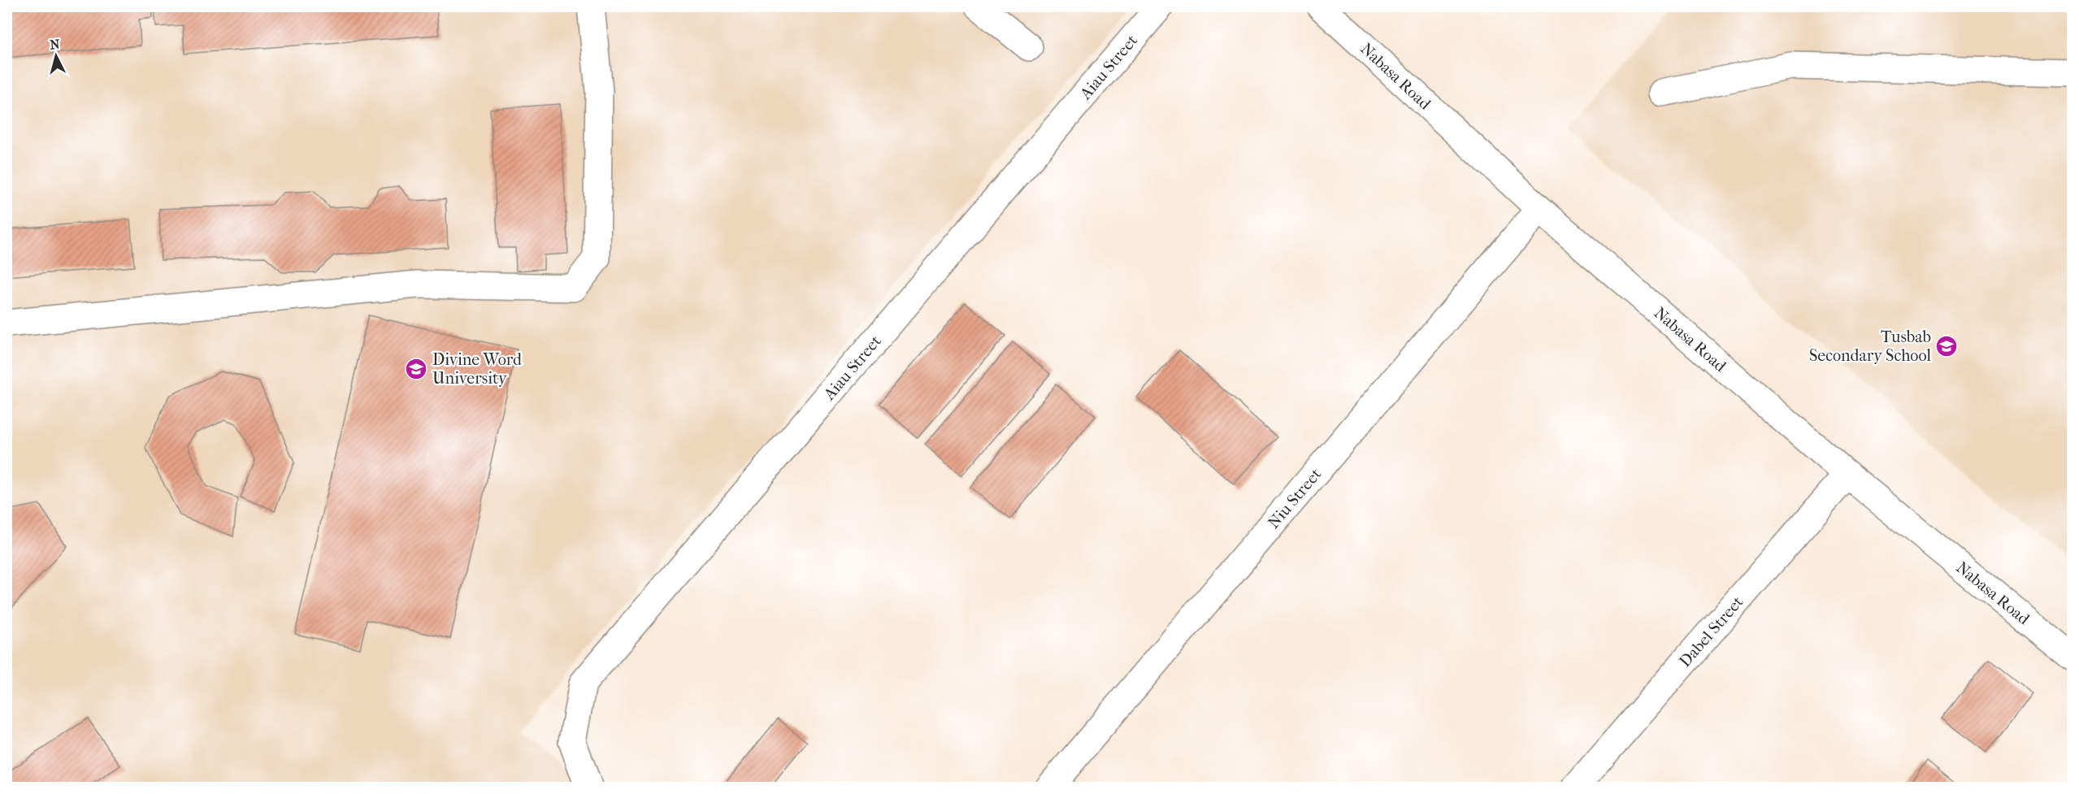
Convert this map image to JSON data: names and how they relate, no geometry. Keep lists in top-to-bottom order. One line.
{"streets":{"street":["Aiau Street","Nabasa Road","Niu Street","Dabel Street"]},"crossings":[["Nabasa Road","Niu Street"],["Nabasa Road","Dabel Street"]],"places":{"school or university":["Tusbab Secondary School","Divine Word University"]},"north":"top"}
